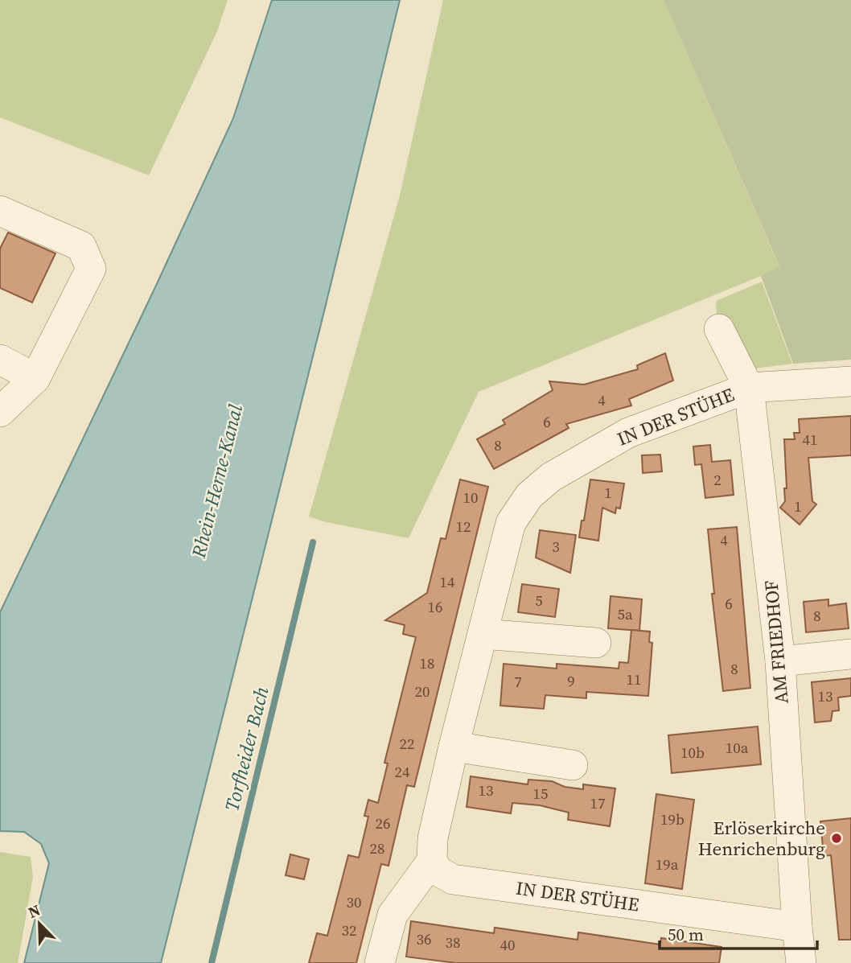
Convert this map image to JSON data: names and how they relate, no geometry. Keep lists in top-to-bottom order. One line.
{"streets":{"street":["IN DER STÜHE","AM FRIEDHOF"]},"crossings":[["IN DER STÜHE","AM FRIEDHOF"]],"water":["Rhein-Herne-Kanal","Torfheider Bach"],"places":["Erlöserkirche Henrichenburg"],"house_numbers":["4","6","41","8","2","1","10","1","12","4","3","14","5","6","16","5a","8","18","8","11","9","7","20","13","22","10a","10b","24","13","15","17","19b","26","28","19a","30","32","36","38","40"],"scale_bar":"50 m","north":"top left"}
